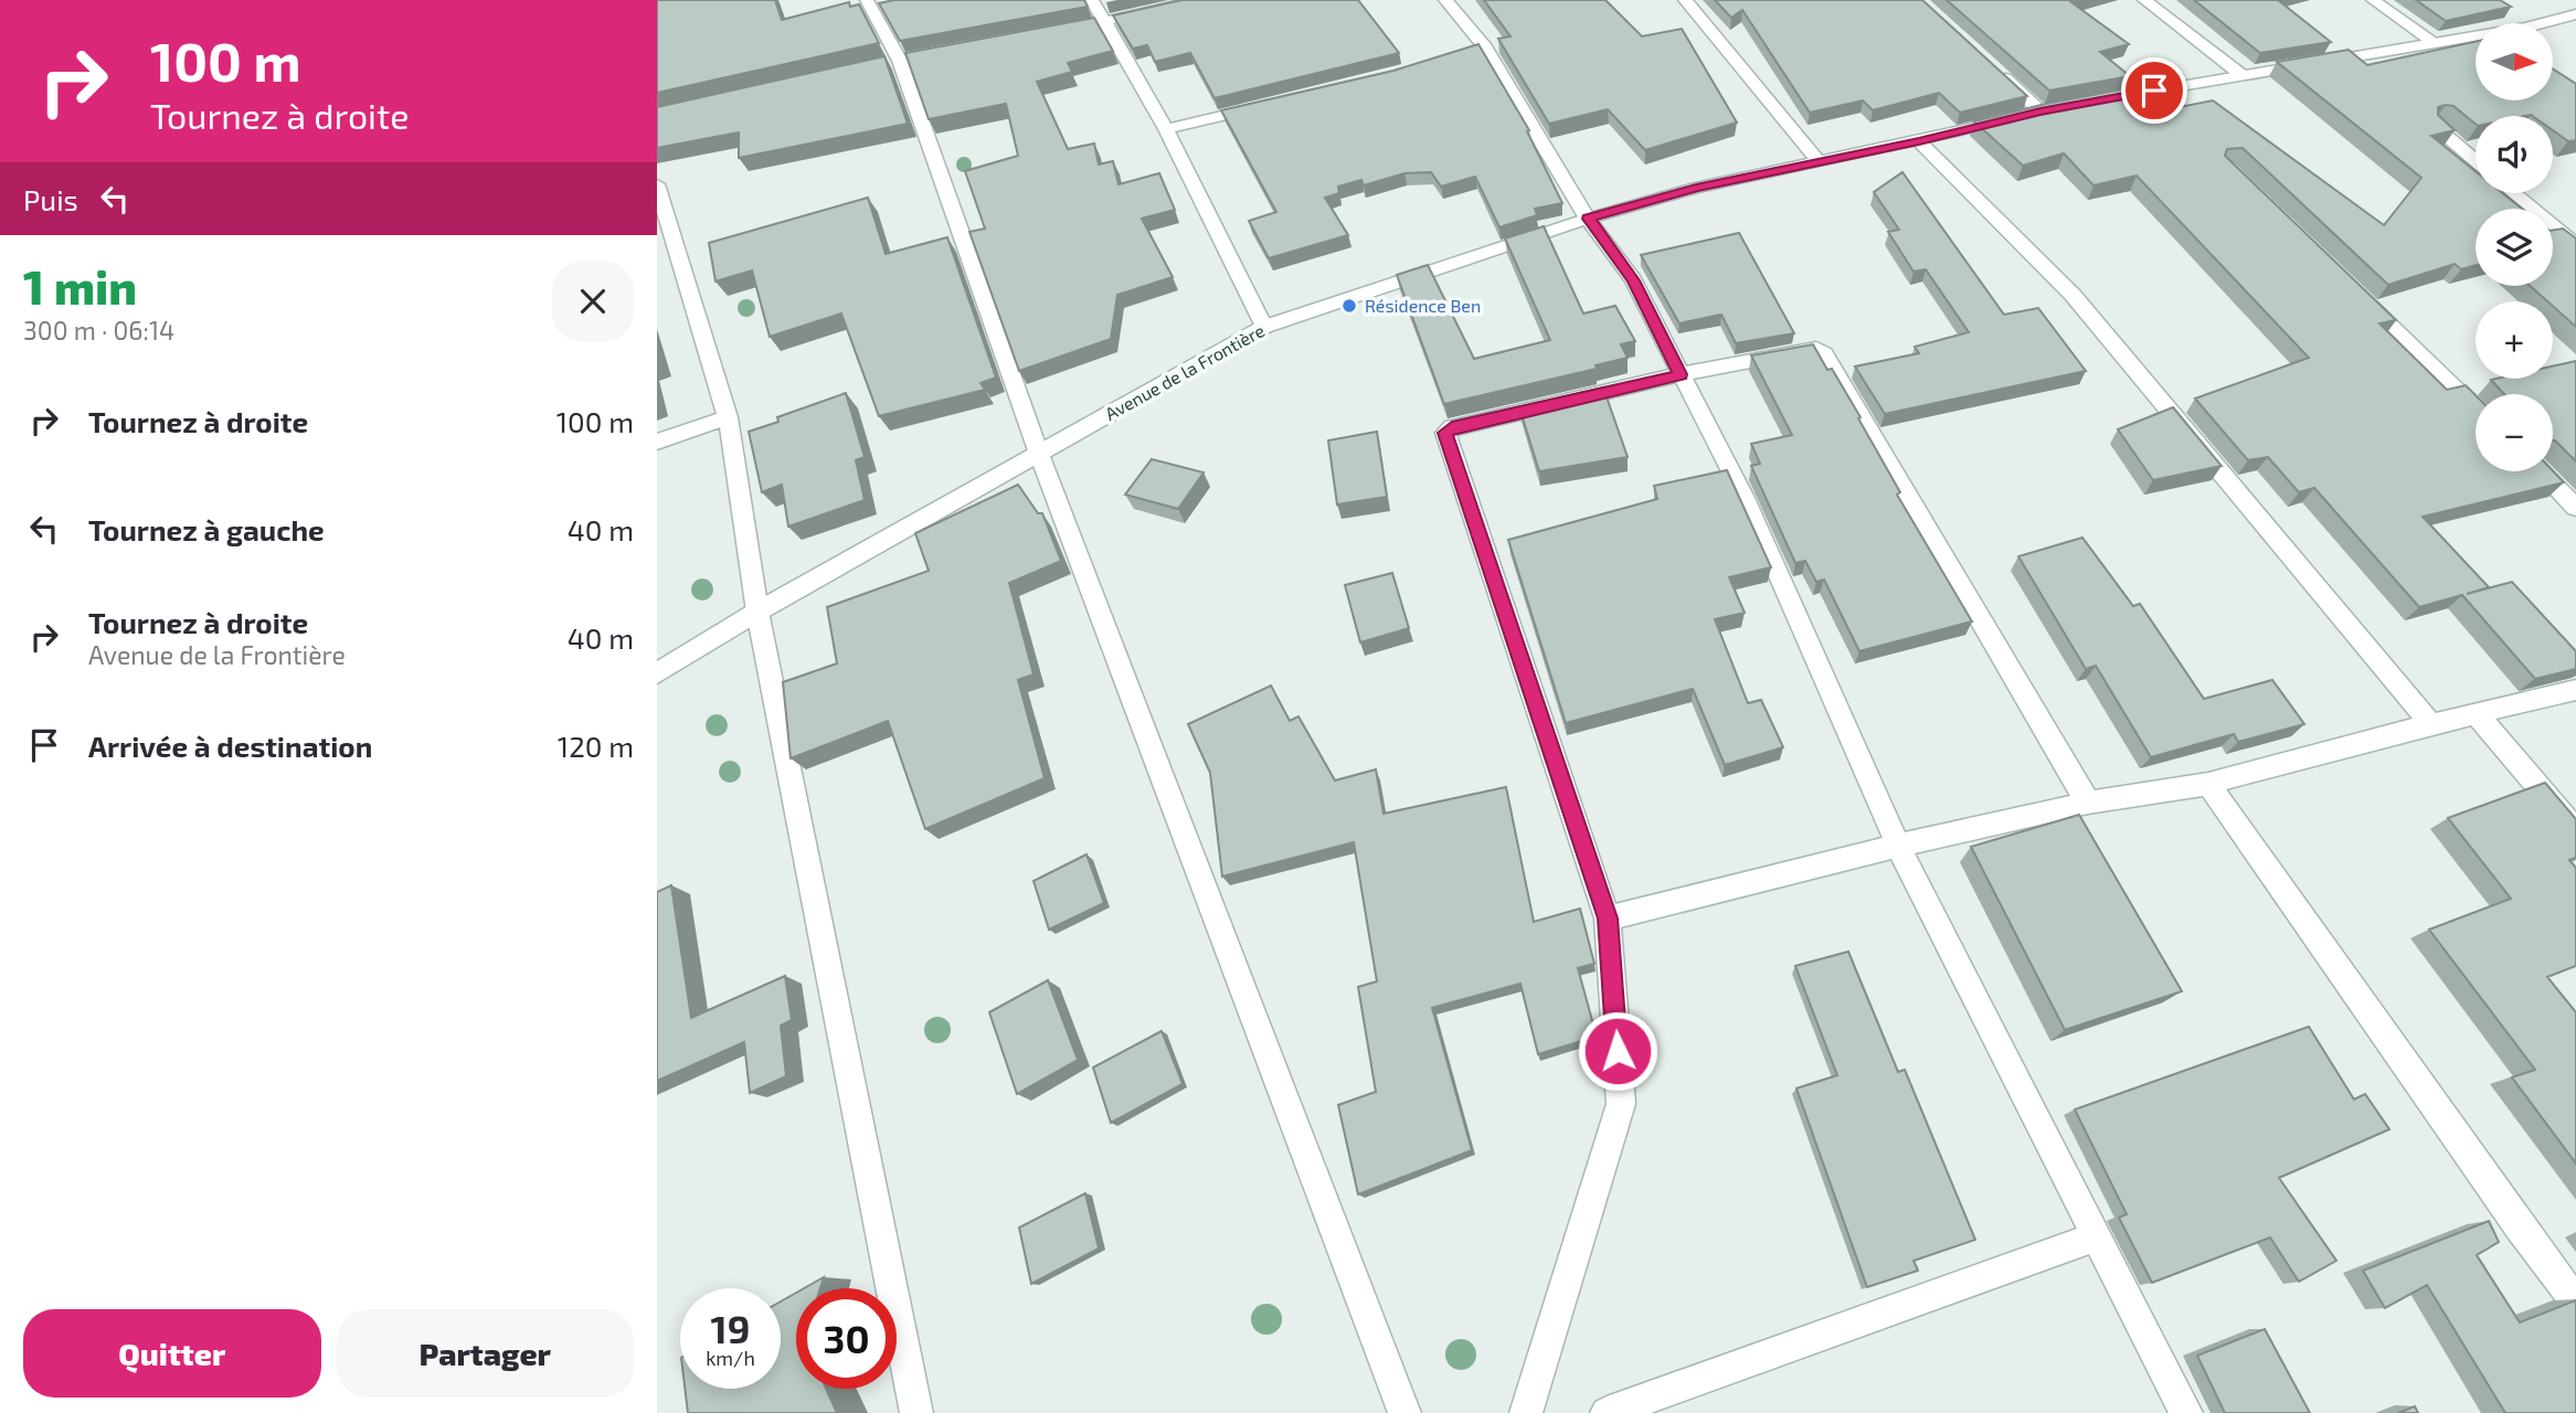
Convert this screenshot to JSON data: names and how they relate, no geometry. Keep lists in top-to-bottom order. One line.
{"streets":{"street":["Avenue de la Frontière"]},"places":["Résidence Ben"],"north":"right","page":{"turn":["100 m","Tournez à droite"],"map_buttons":["+","−"],"then":"Puis","heading":["1 min","300 m · 06:14"],"list":[{"name":"Tournez à droite","value":"100 m"},{"name":"Tournez à gauche","value":"40 m"},{"name":"Tournez à droite","note":"Avenue de la Frontière","value":"40 m"},{"name":"Arrivée à destination","value":"120 m"}],"speed":"19 km/h","limit":"30","buttons":["Quitter","Partager"]}}
